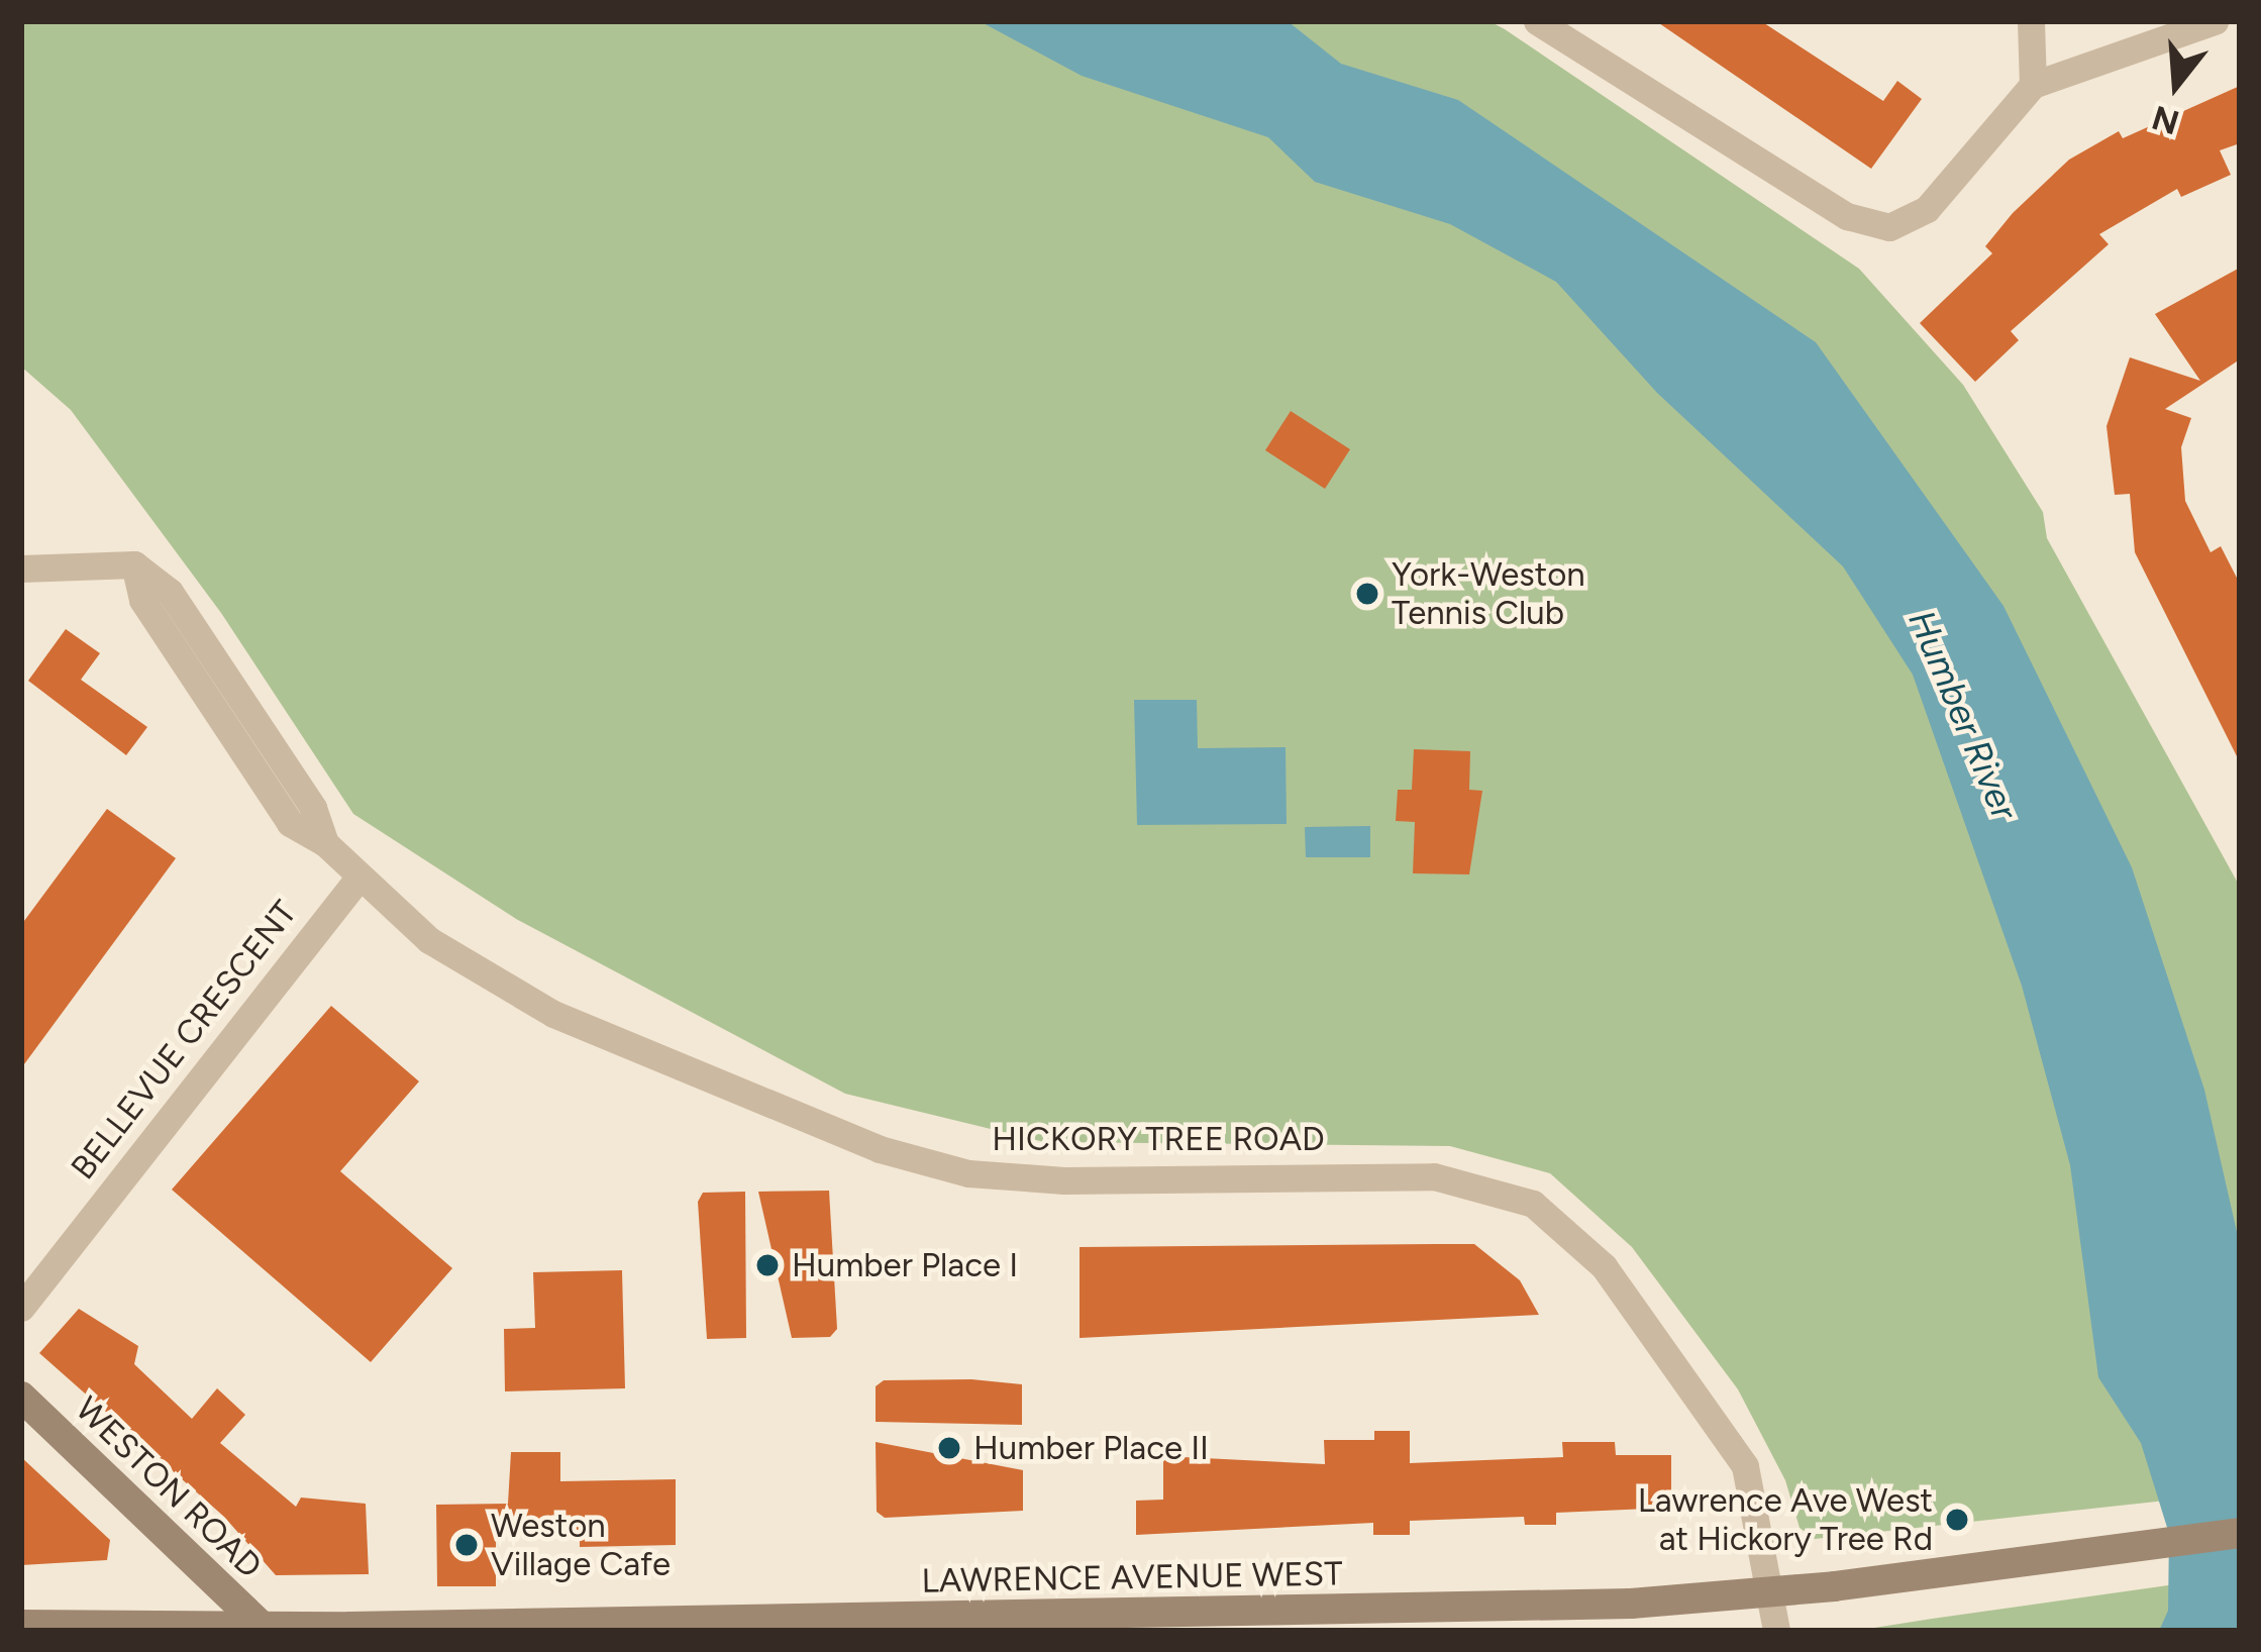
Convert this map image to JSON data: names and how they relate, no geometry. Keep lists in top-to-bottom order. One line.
{"streets":{"main road":["WESTON ROAD","LAWRENCE AVENUE WEST"],"street":["BELLEVUE CRESCENT","HICKORY TREE ROAD"]},"crossings":[["BELLEVUE CRESCENT","HICKORY TREE ROAD"],["HICKORY TREE ROAD","LAWRENCE AVENUE WEST"],["WESTON ROAD","LAWRENCE AVENUE WEST"]],"water":["Humber River"],"places":["York-Weston Tennis Club","Humber Place I","Humber Place II","Lawrence Ave West at Hickory Tree Rd","Weston Village Cafe"],"north":"bottom"}
